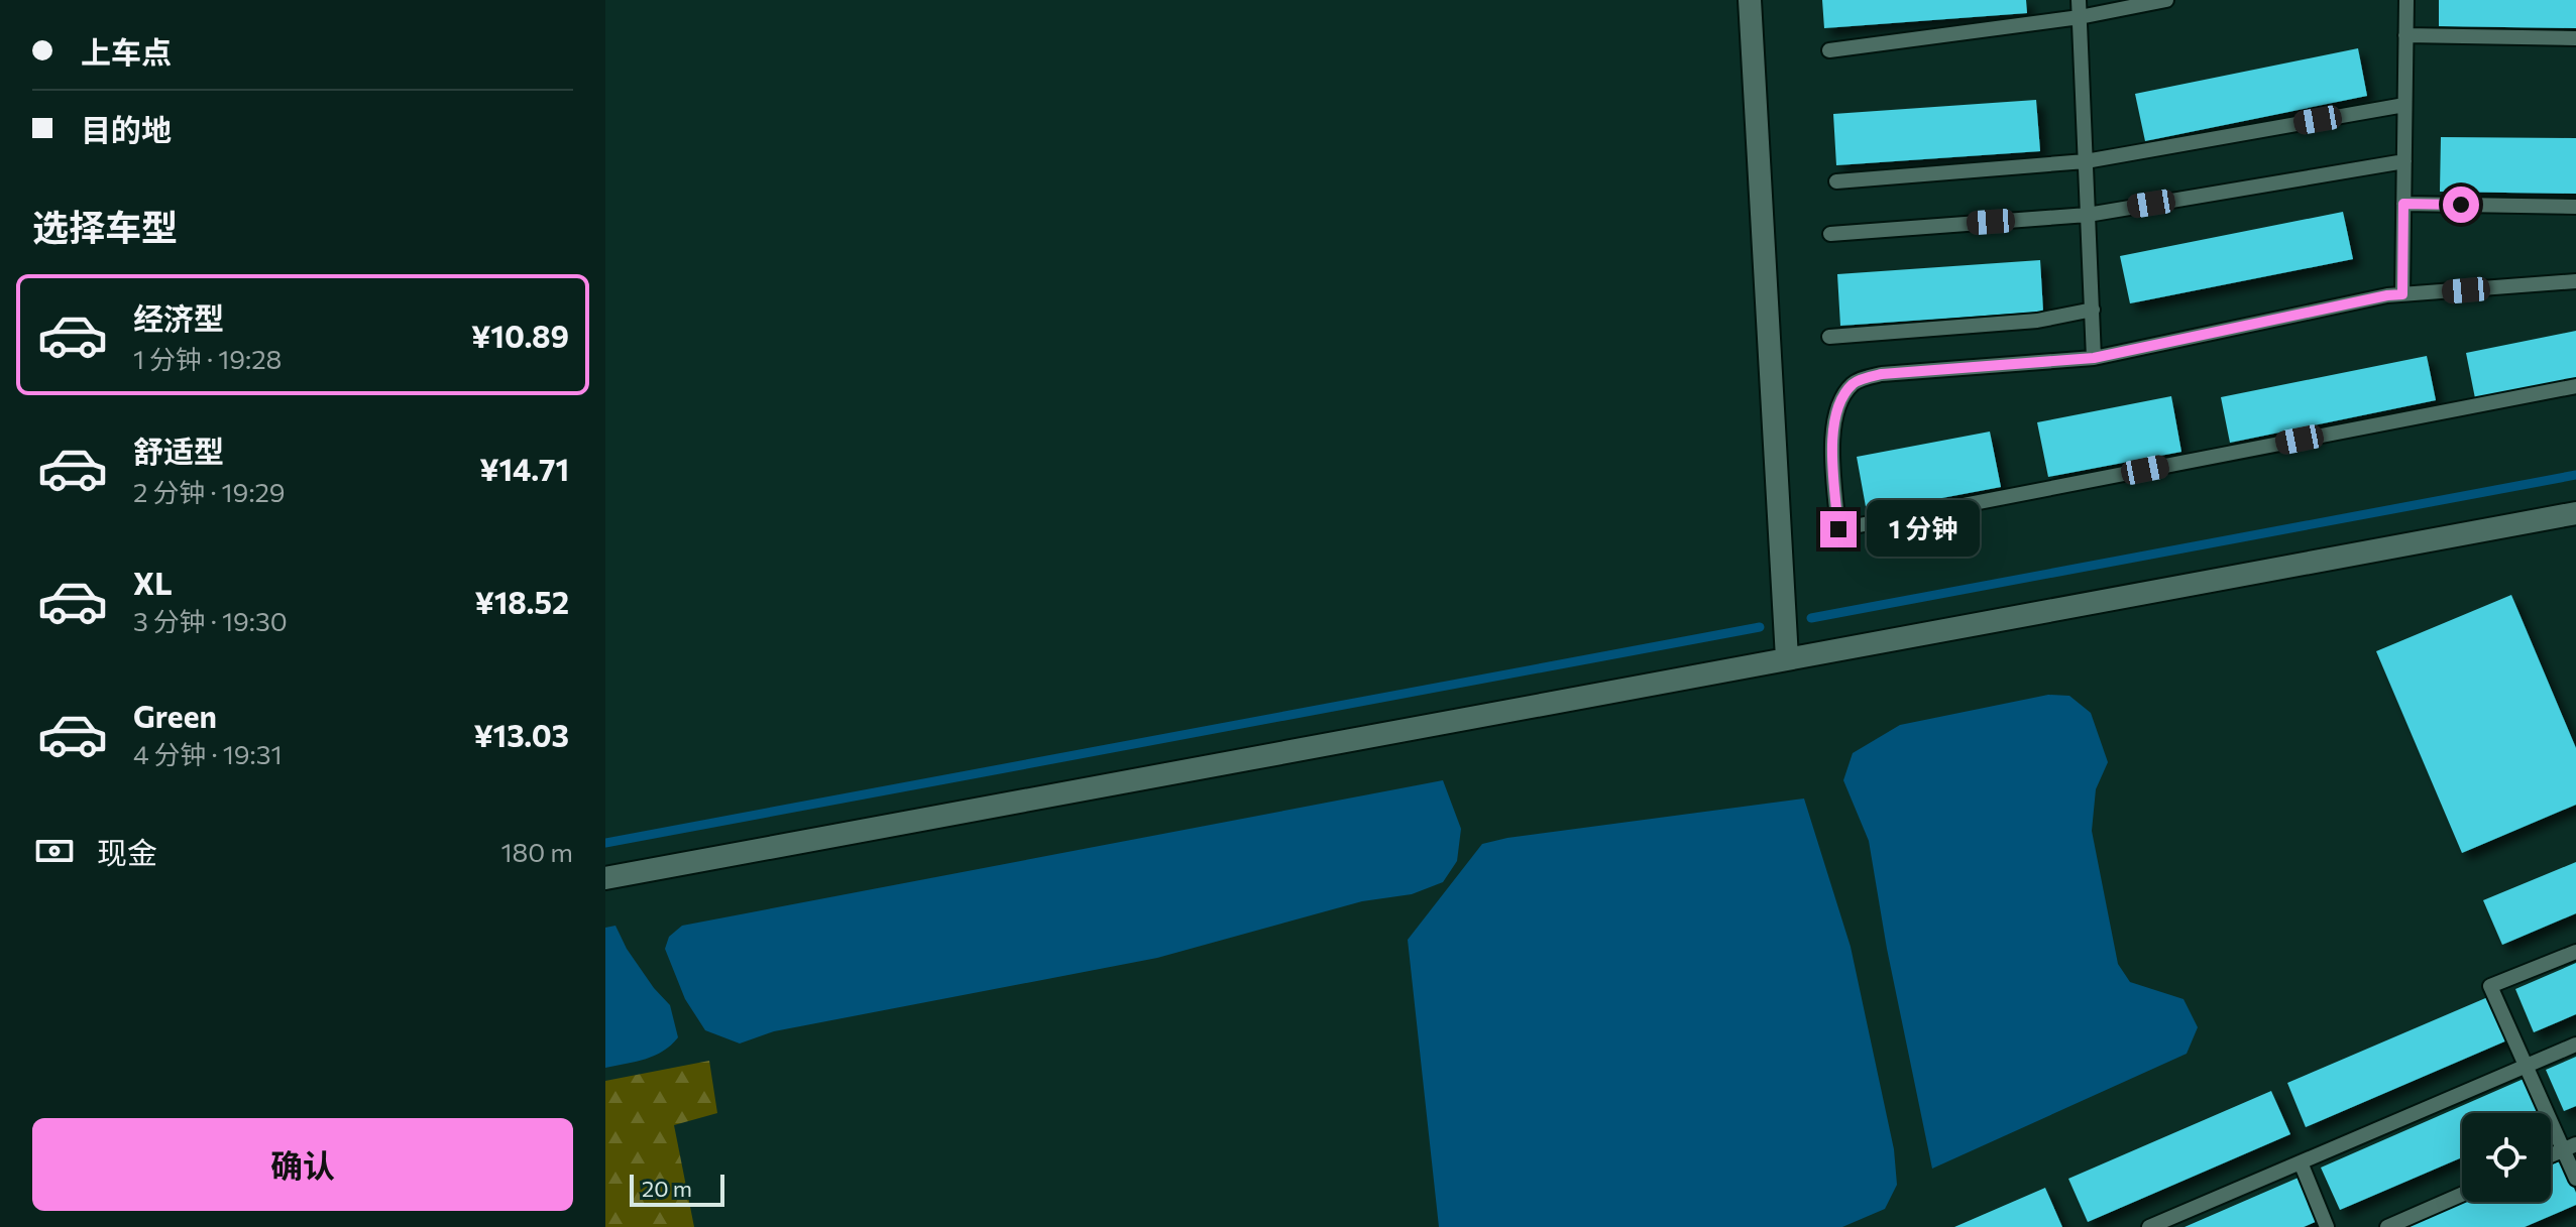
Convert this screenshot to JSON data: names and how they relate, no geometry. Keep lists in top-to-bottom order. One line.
{"scale_bar":"20 m","page":{"banner":["上车点","目的地"],"heading":"选择车型","list":[{"name":"经济型","note":"1 分钟 · 19:28","value":"¥10.89"},{"name":"舒适型","note":"2 分钟 · 19:29","value":"¥14.71"},{"name":"XL","note":"3 分钟 · 19:30","value":"¥18.52"},{"name":"Green","note":"4 分钟 · 19:31","value":"¥13.03"}],"bubble":"1 分钟","pay":["现金","180 m"],"buttons":"确认","scale":"20 m"}}
